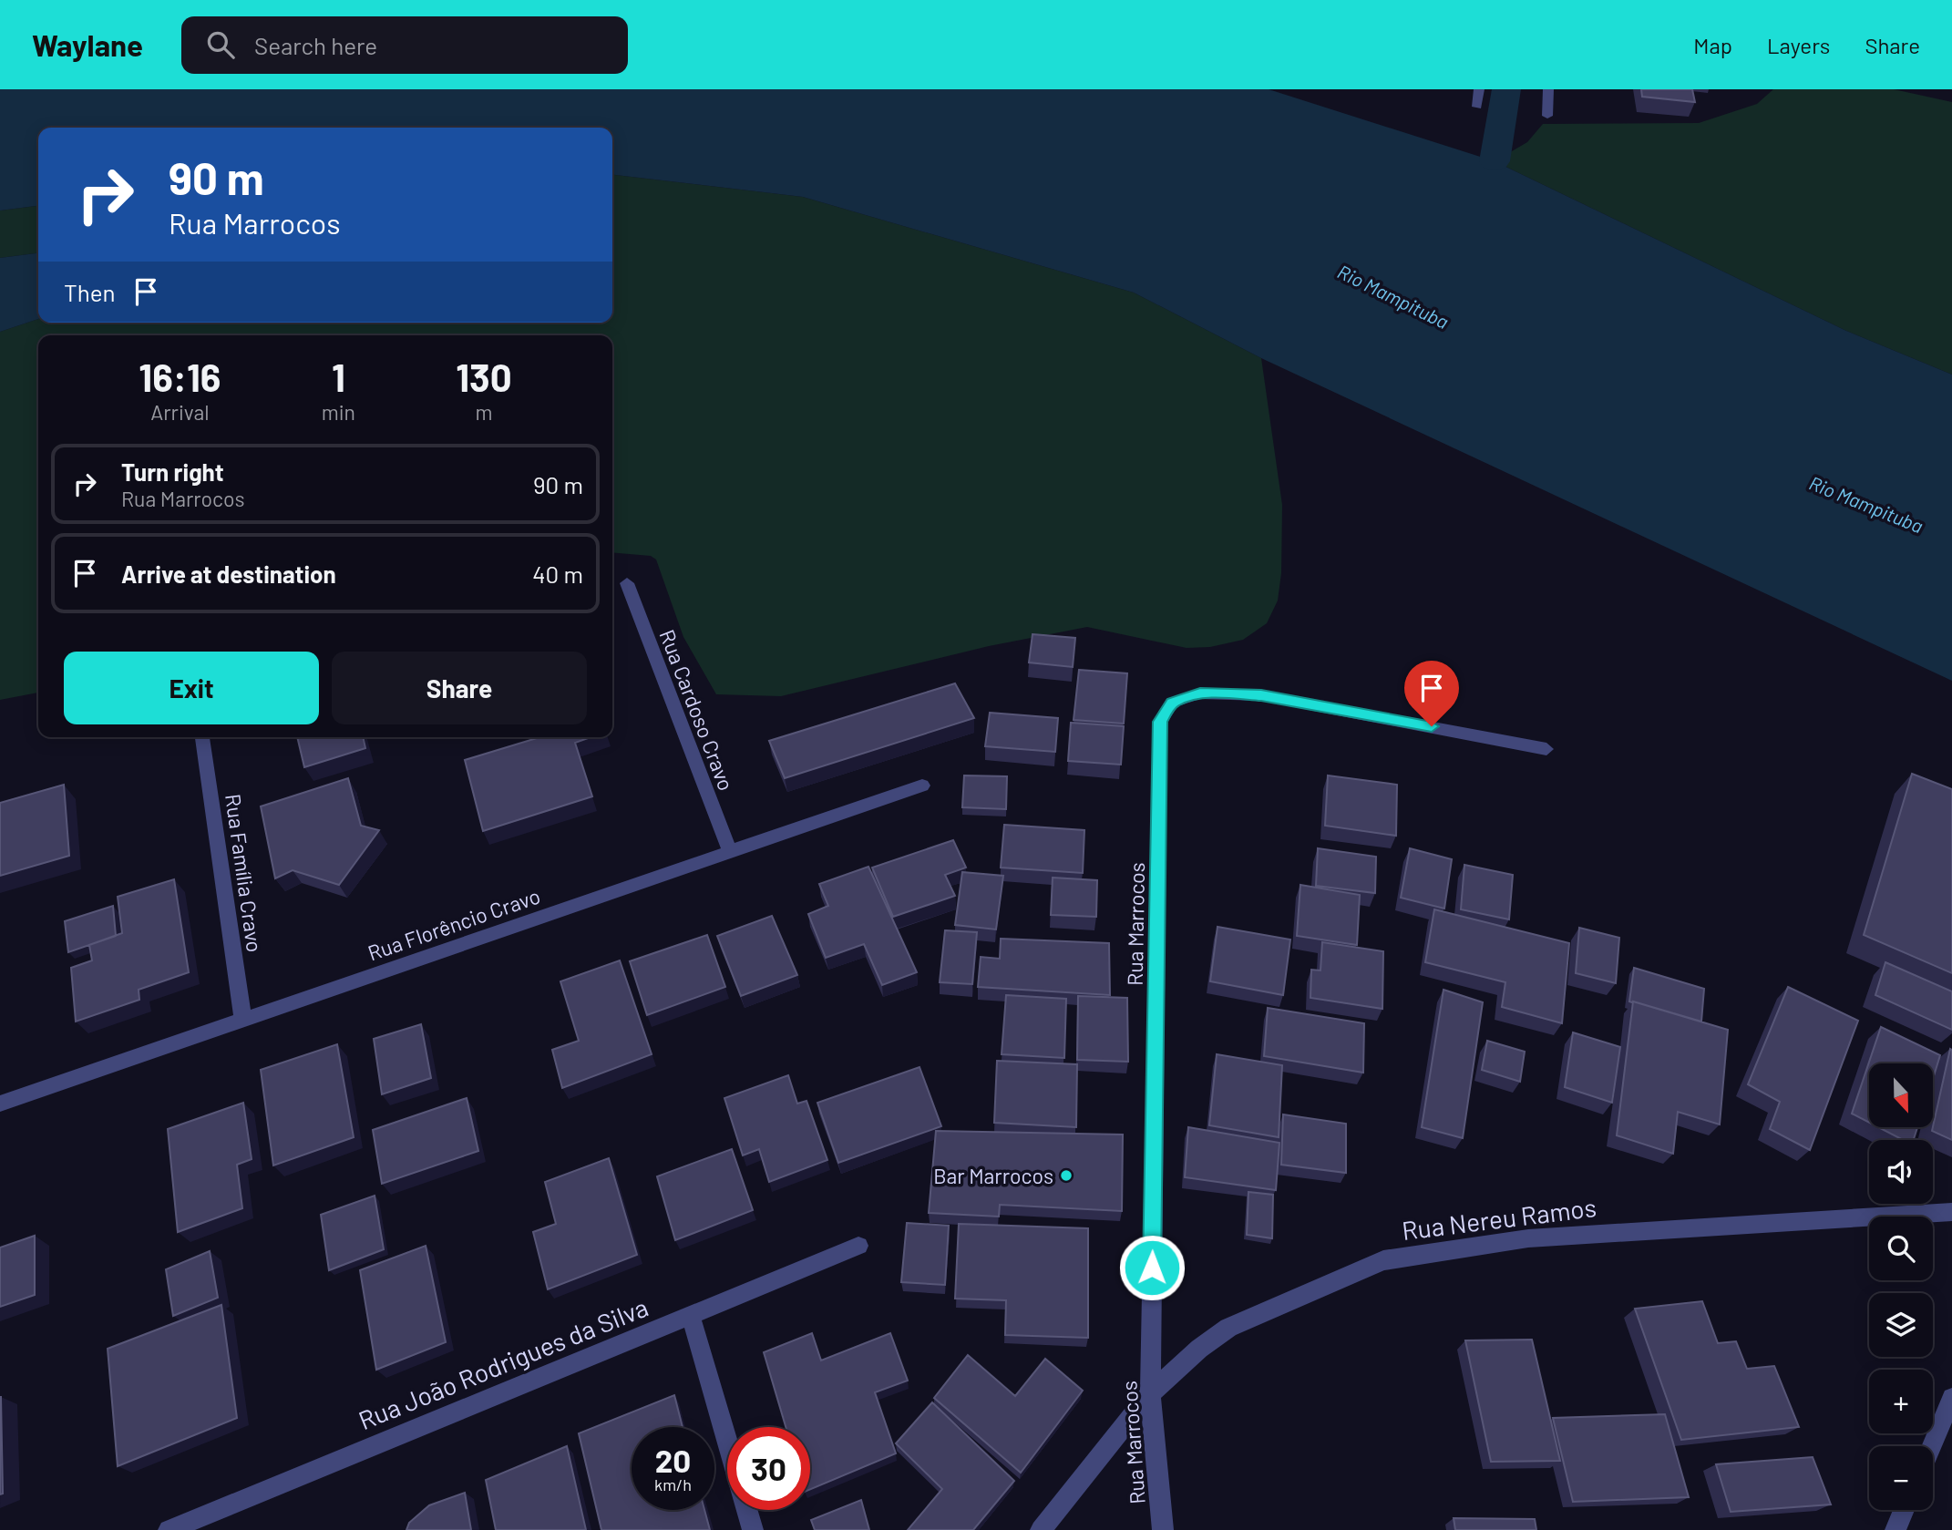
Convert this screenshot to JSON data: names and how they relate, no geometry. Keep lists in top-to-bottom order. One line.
{"streets":{"street":["Rua Cardoso Cravo","Rua Família Cravo","Rua Florêncio Cravo","Rua Marrocos","Rua Nereu Ramos","Rua João Rodrigues da Silva"]},"crossings":[["Rua Cardoso Cravo","Rua Florêncio Cravo"],["Rua Família Cravo","Rua Florêncio Cravo"],["Rua Marrocos","Rua Nereu Ramos"]],"water":["Rio Mampituba"],"places":["Bar Marrocos"],"north":"bottom","page":{"header":"Waylane","search":"Search here","nav":["Map","Layers","Share"],"turn":["90 m","Rua Marrocos"],"then":"Then","eta":["16:16","Arrival","1","min","130","m"],"list":[{"name":"Turn right","note":"Rua Marrocos","value":"90 m"},{"name":"Arrive at destination","value":"40 m"}],"buttons":["Exit","Share"],"map_buttons":["+","−"],"speed":"20 km/h","limit":"30"}}
